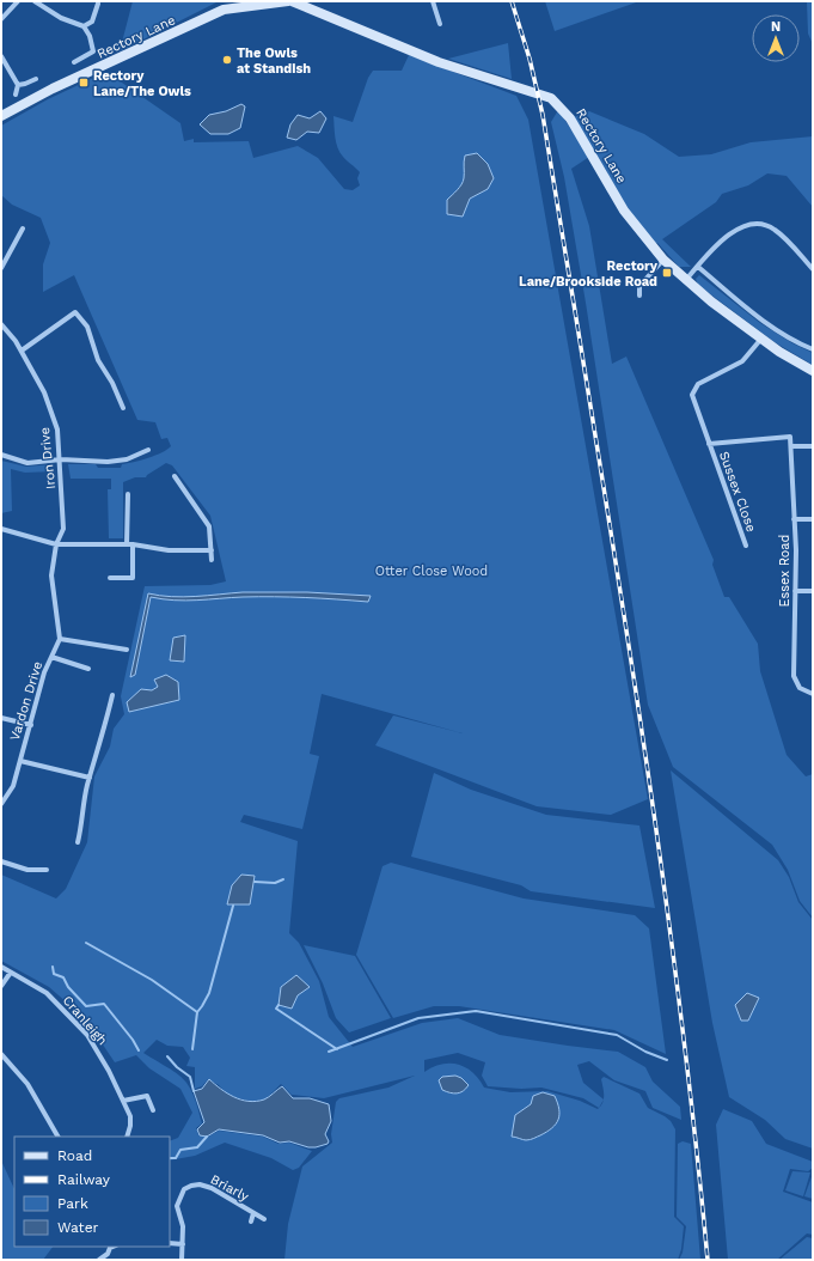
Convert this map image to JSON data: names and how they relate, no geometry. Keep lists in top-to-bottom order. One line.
{"streets":{"main road":["Rectory Lane"],"street":["Iron Drive","Sussex Close","Essex Road","Vardon Drive","Cranleigh","Briarly"]},"crossings":[["Rectory Lane","Sussex Close"],["Sussex Close","Essex Road"]],"parks":["Otter Close Wood"],"places":{"other":["The Owls at Standish"],"transit":["Rectory Lane/The Owls","Rectory Lane/Brookside Road"]},"legend":["Road","Railway","Park","Water"],"north":"top"}
